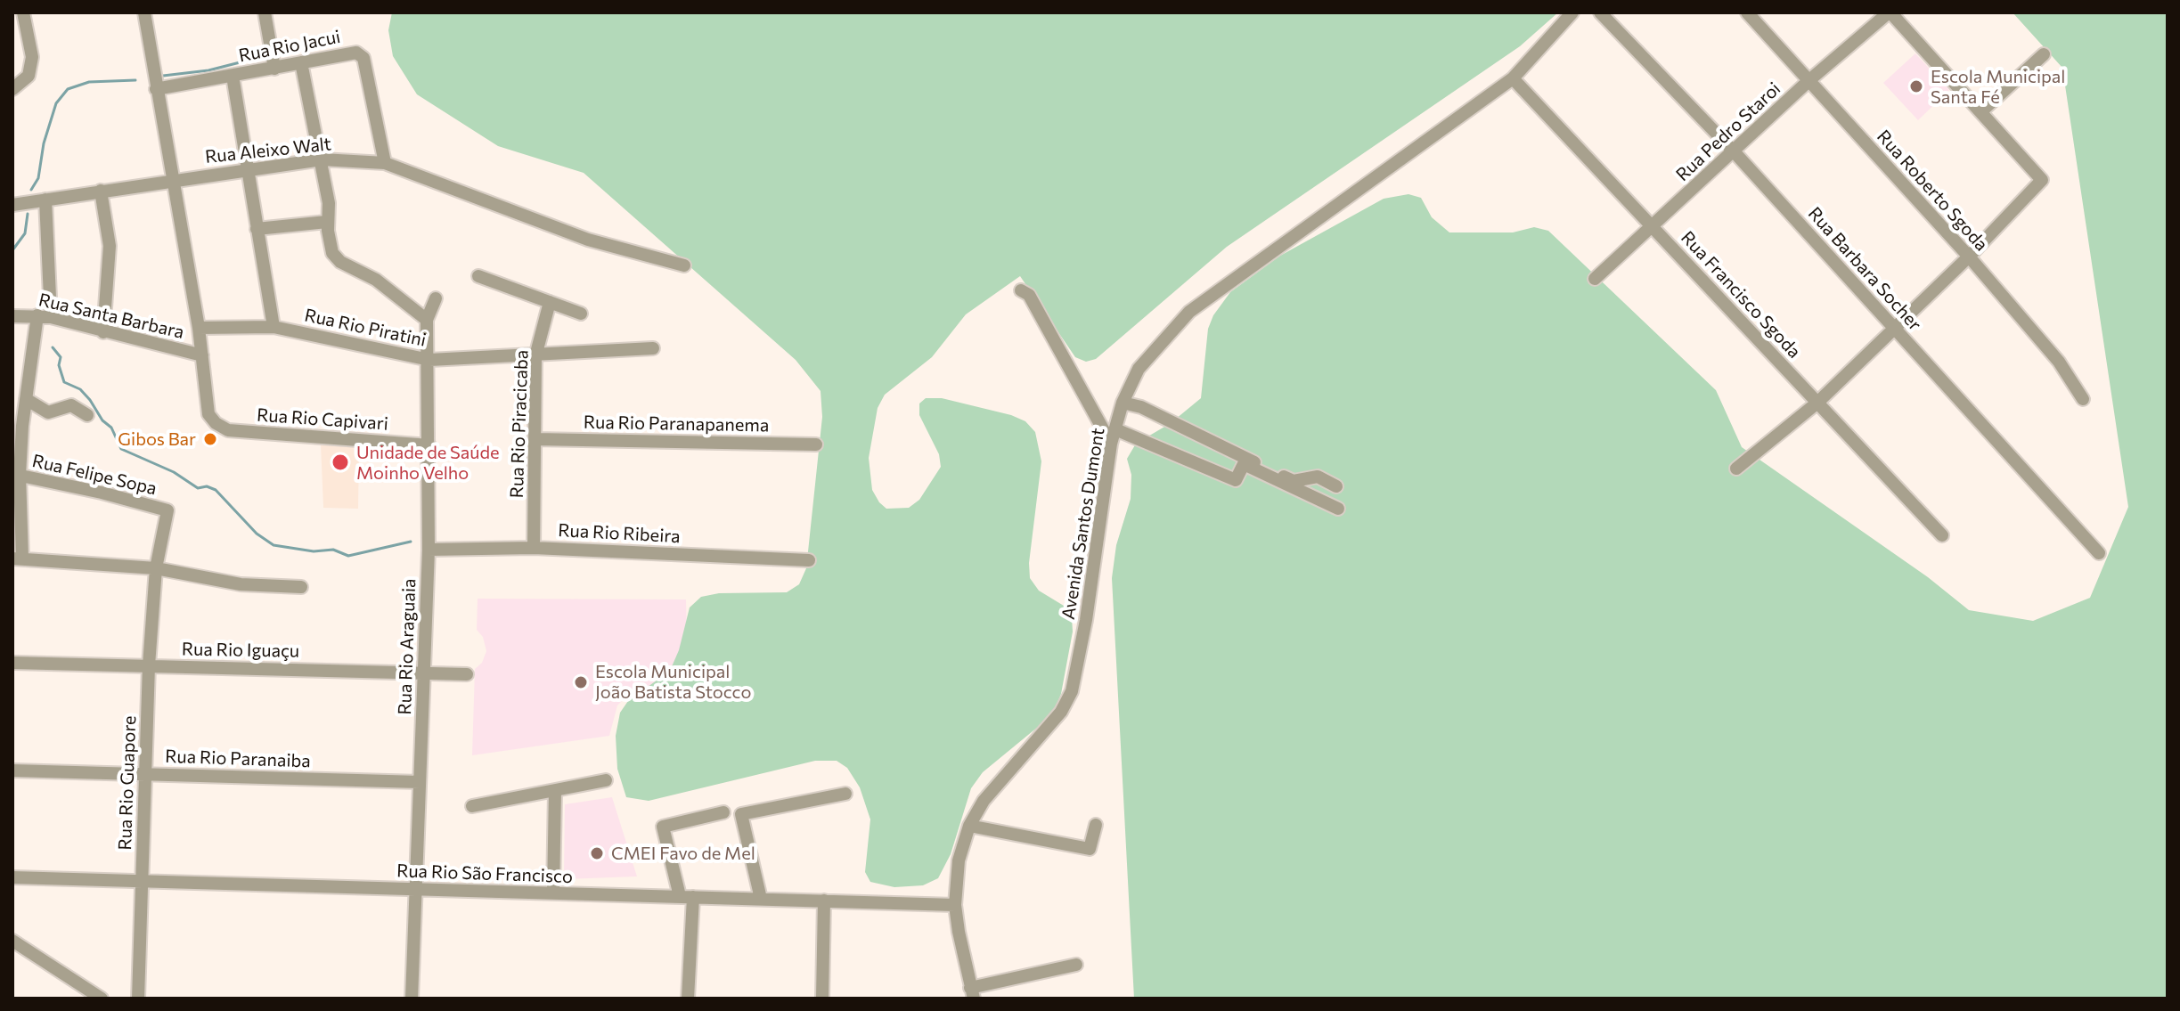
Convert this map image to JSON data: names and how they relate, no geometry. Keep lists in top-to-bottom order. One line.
{"streets":{"street":["Rua Rio Jacui","Rua Pedro Staroi","Rua Aleixo Walt","Rua Roberto Sgoda","Rua Barbara Socher","Rua Francisco Sgoda","Rua Santa Barbara","Rua Rio Piratini","Rua Rio Capivari","Rua Rio Piracicaba","Rua Rio Paranapanema","Rua Felipe Sopa","Avenida Santos Dumont","Rua Rio Ribeira","Rua Rio Araguaia","Rua Rio Iguaçu","Rua Rio Paranaiba","Rua Rio Guapore","Rua Rio São Francisco"]},"crossings":[["Rua Rio Jacui","Rua Aleixo Walt"],["Rua Pedro Staroi","Rua Roberto Sgoda"],["Rua Pedro Staroi","Rua Barbara Socher"],["Rua Pedro Staroi","Rua Francisco Sgoda"],["Rua Francisco Sgoda","Avenida Santos Dumont"],["Rua Santa Barbara","Rua Rio Capivari"],["Rua Rio Piratini","Rua Rio Piracicaba"],["Rua Rio Piratini","Rua Rio Araguaia"],["Rua Rio Capivari","Rua Rio Araguaia"],["Rua Rio Piracicaba","Rua Rio Paranapanema"],["Rua Rio Piracicaba","Rua Rio Ribeira"],["Rua Felipe Sopa","Rua Rio Guapore"],["Avenida Santos Dumont","Rua Rio São Francisco"],["Rua Rio Ribeira","Rua Rio Araguaia"],["Rua Rio Araguaia","Rua Rio Iguaçu"],["Rua Rio Araguaia","Rua Rio Paranaiba"],["Rua Rio Araguaia","Rua Rio São Francisco"],["Rua Rio Iguaçu","Rua Rio Guapore"],["Rua Rio Paranaiba","Rua Rio Guapore"],["Rua Rio Guapore","Rua Rio São Francisco"]],"places":["Escola Municipal Santa Fé","Gibos Bar","Unidade de Saúde Moinho Velho","Escola Municipal João Batista Stocco","CMEI Favo de Mel"]}
